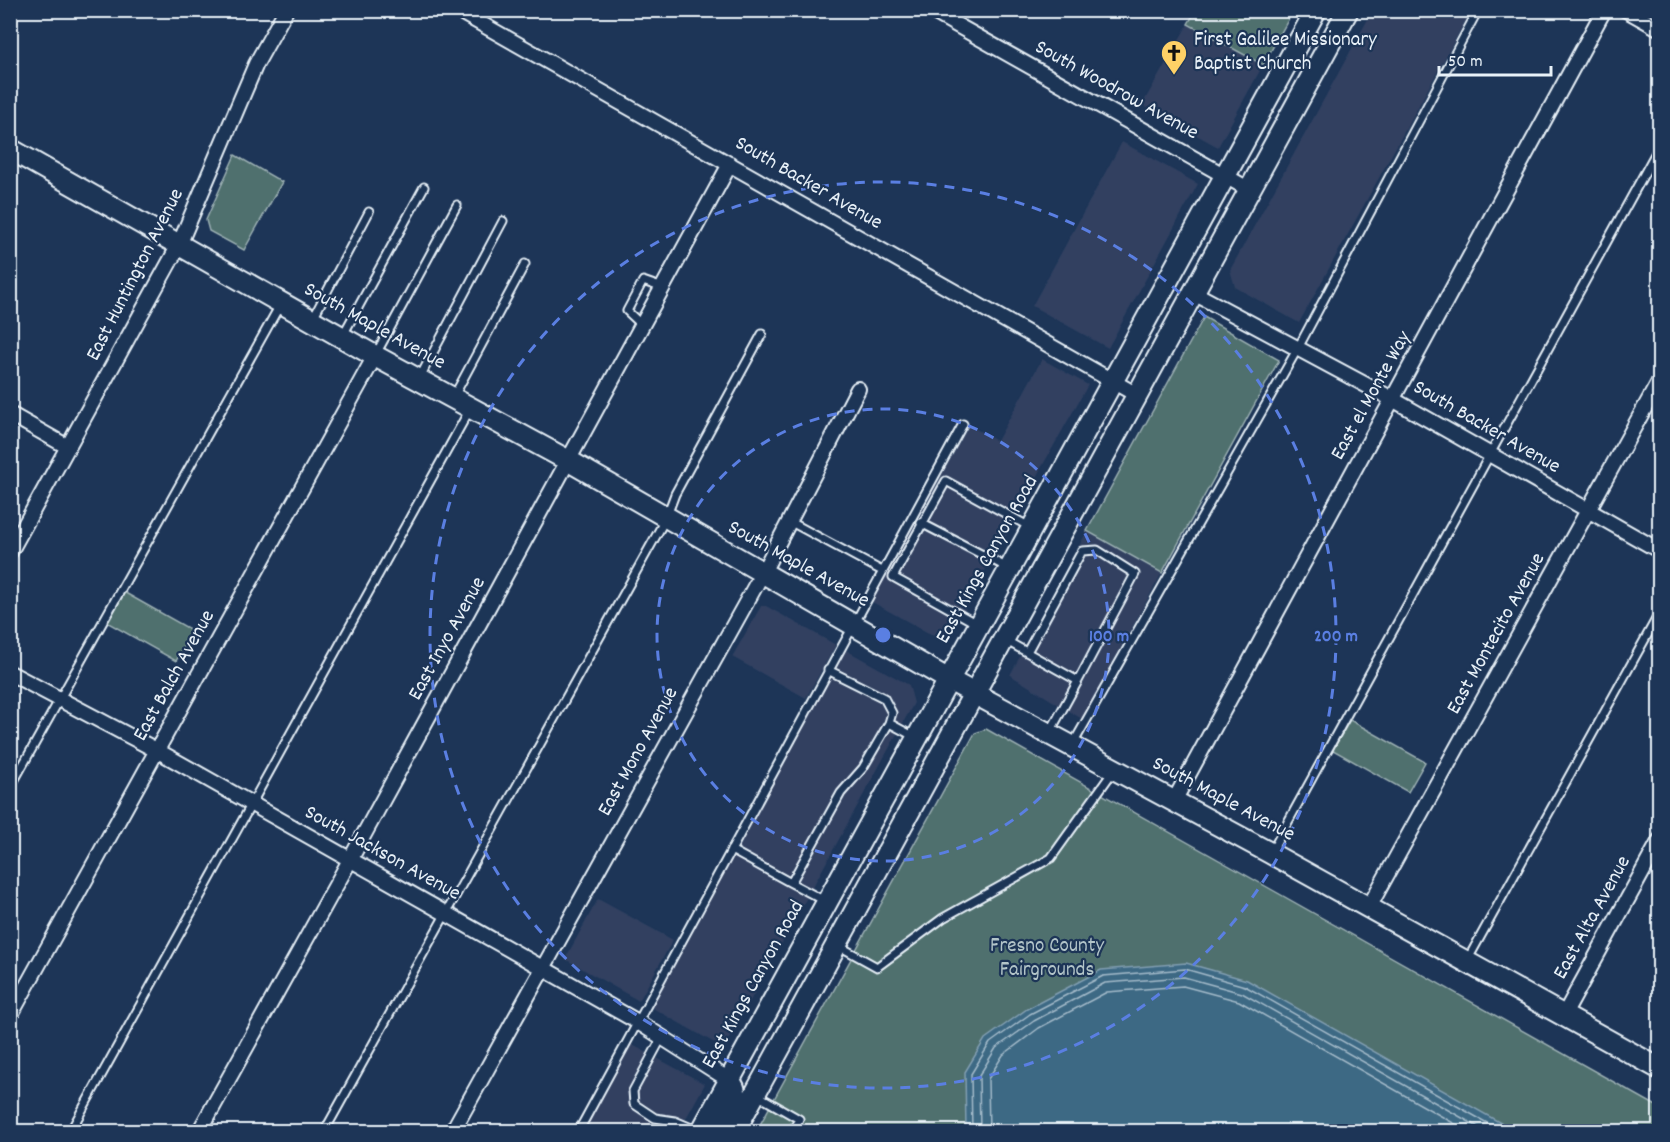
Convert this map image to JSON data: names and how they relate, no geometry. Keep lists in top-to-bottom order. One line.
{"streets":{"main road":["South Maple Avenue","East Kings Canyon Road"],"street":["South Woodrow Avenue","South Backer Avenue","East Huntington Avenue","East el Monte Way","East Montecito Avenue","East Inyo Avenue","East Balch Avenue","East Mono Avenue","South Jackson Avenue","East Alta Avenue"]},"crossings":[["South Woodrow Avenue","East Kings Canyon Road"],["South Backer Avenue","East el Monte Way"],["South Backer Avenue","East Kings Canyon Road"],["South Backer Avenue","East Montecito Avenue"],["South Backer Avenue","East Inyo Avenue"],["East Huntington Avenue","South Maple Avenue"],["South Maple Avenue","East el Monte Way"],["South Maple Avenue","East Kings Canyon Road"],["South Maple Avenue","East Montecito Avenue"],["South Maple Avenue","East Inyo Avenue"],["South Maple Avenue","East Balch Avenue"],["South Maple Avenue","East Mono Avenue"],["South Maple Avenue","East Alta Avenue"],["East Kings Canyon Road","South Jackson Avenue"],["East Inyo Avenue","South Jackson Avenue"],["East Balch Avenue","South Jackson Avenue"],["East Mono Avenue","South Jackson Avenue"]],"parks":["Fresno County Fairgrounds"],"places":{"church":["First Galilee Missionary Baptist Church"]},"scale_bar":"50 m","rings":["100 m","200 m"]}
